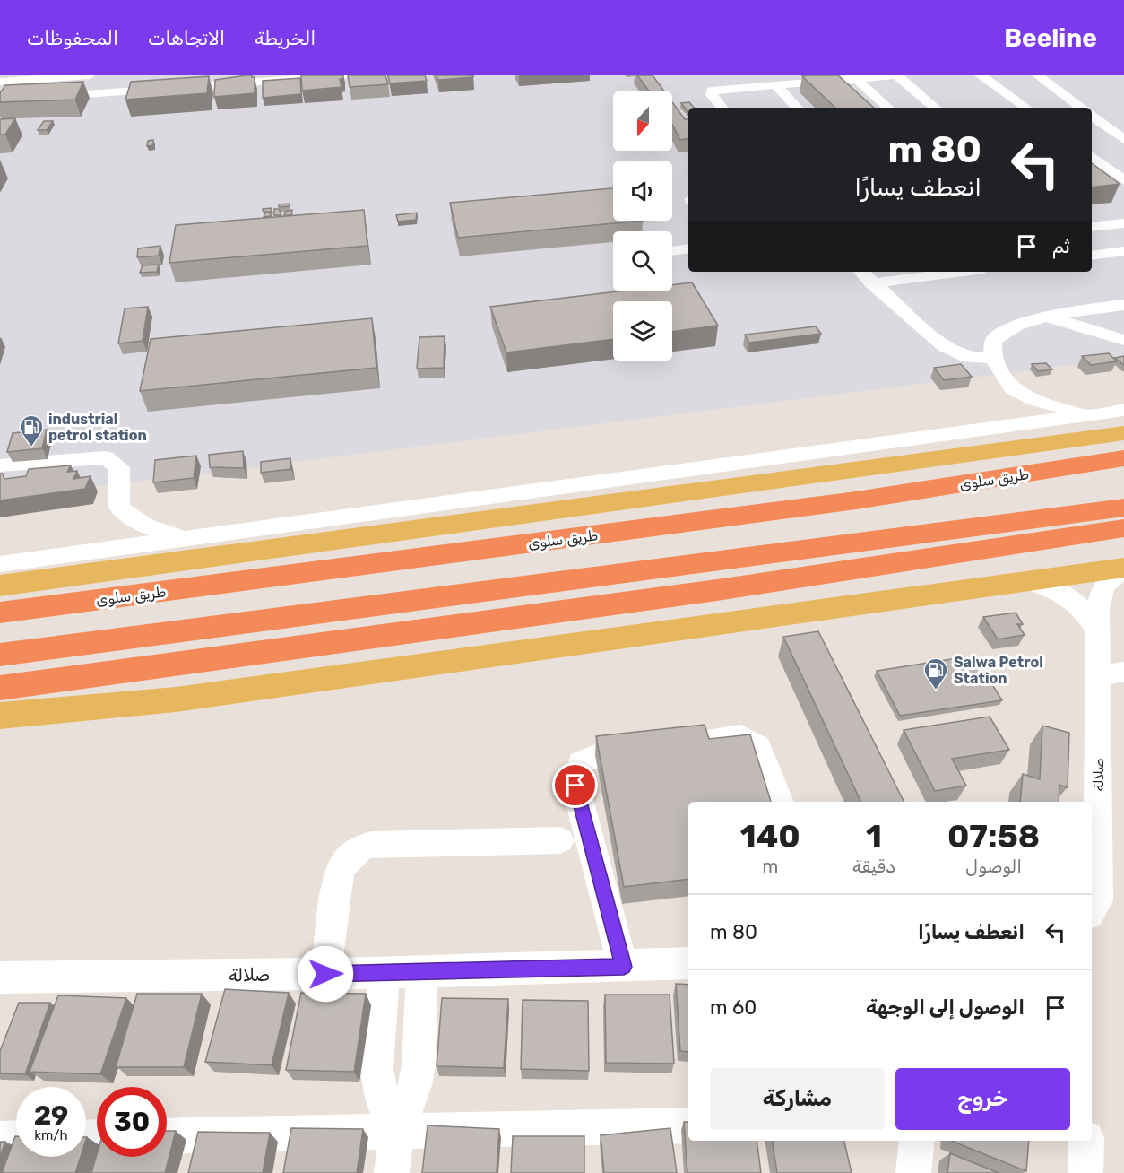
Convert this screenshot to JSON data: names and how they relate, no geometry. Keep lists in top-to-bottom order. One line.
{"streets":{"highway":["طريق سلوى"],"street":["صلالة"]},"places":{"fuel station":["industrial petrol station","Salwa Petrol Station"]},"north":"bottom","page":{"header":"Beeline","nav":["الخريطة","الاتجاهات","المحفوظات"],"turn":["80 m","انعطف يسارًا"],"then":"ثم","eta":["07:58","الوصول","1","دقيقة","140","m"],"list":[{"name":"انعطف يسارًا","value":"80 m"},{"name":"الوصول إلى الوجهة","value":"60 m"}],"buttons":["خروج","مشاركة"],"speed":"29 km/h","limit":"30"}}
